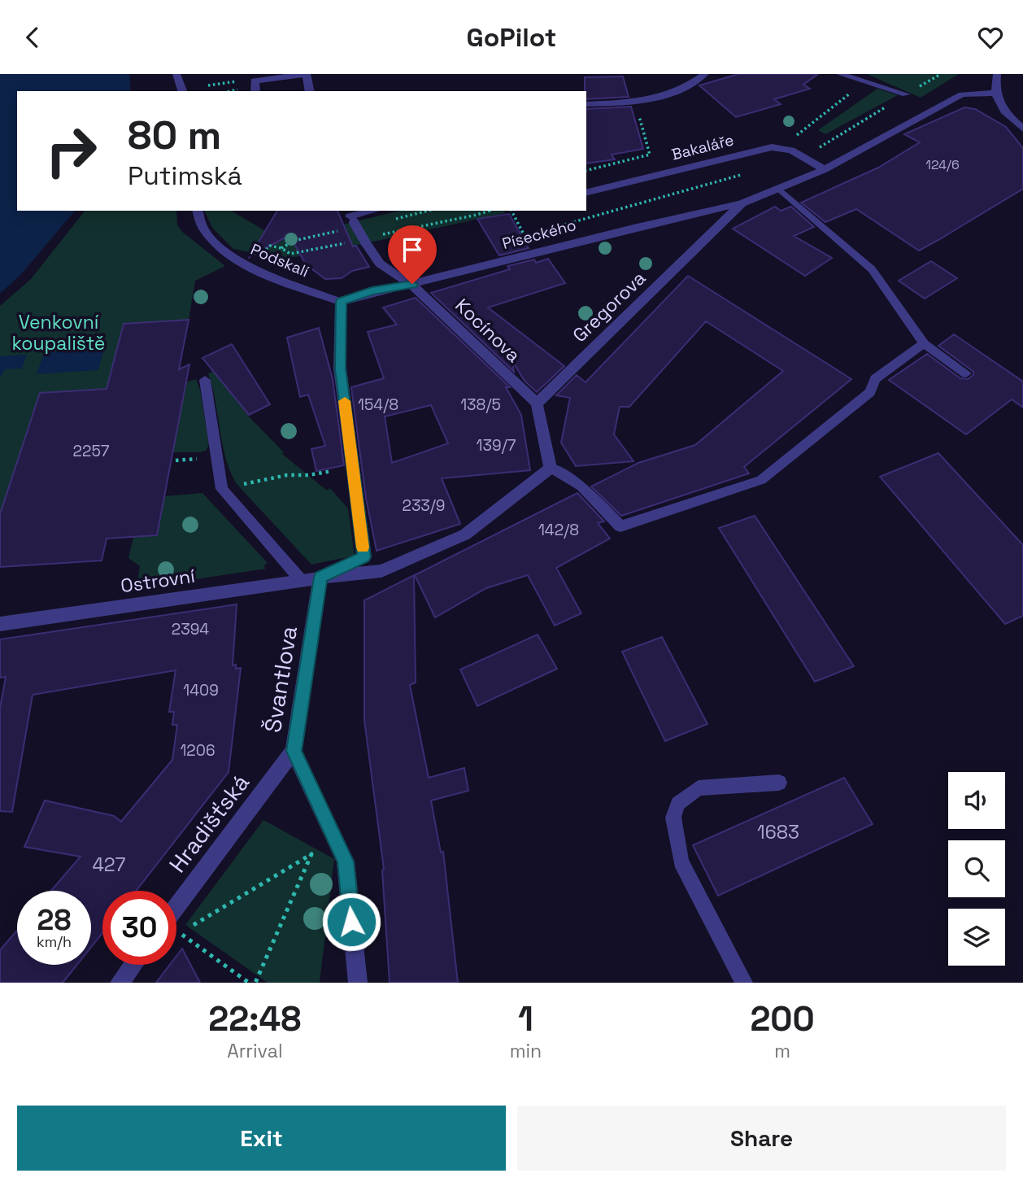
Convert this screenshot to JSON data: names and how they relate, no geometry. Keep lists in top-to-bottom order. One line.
{"streets":{"street":["Bakaláře","Píseckého","Podskalí","Gregorova","Kocínova","Ostrovní","Švantlova","Hradišťská"]},"crossings":[["Bakaláře","Gregorova"],["Píseckého","Podskalí"],["Píseckého","Gregorova"],["Píseckého","Kocínova"],["Gregorova","Kocínova"],["Ostrovní","Švantlova"],["Švantlova","Hradišťská"]],"parks":["Venkovní koupaliště"],"house_numbers":["124/6","154/8","138/5","139/7","2257","233/9","142/8","2394","1409","1206","1683","427"],"page":{"header":"GoPilot","turn":["80 m","Putimská"],"speed":"28 km/h","limit":"30","eta":["22:48","Arrival","1","min","200","m"],"buttons":["Exit","Share"]}}
